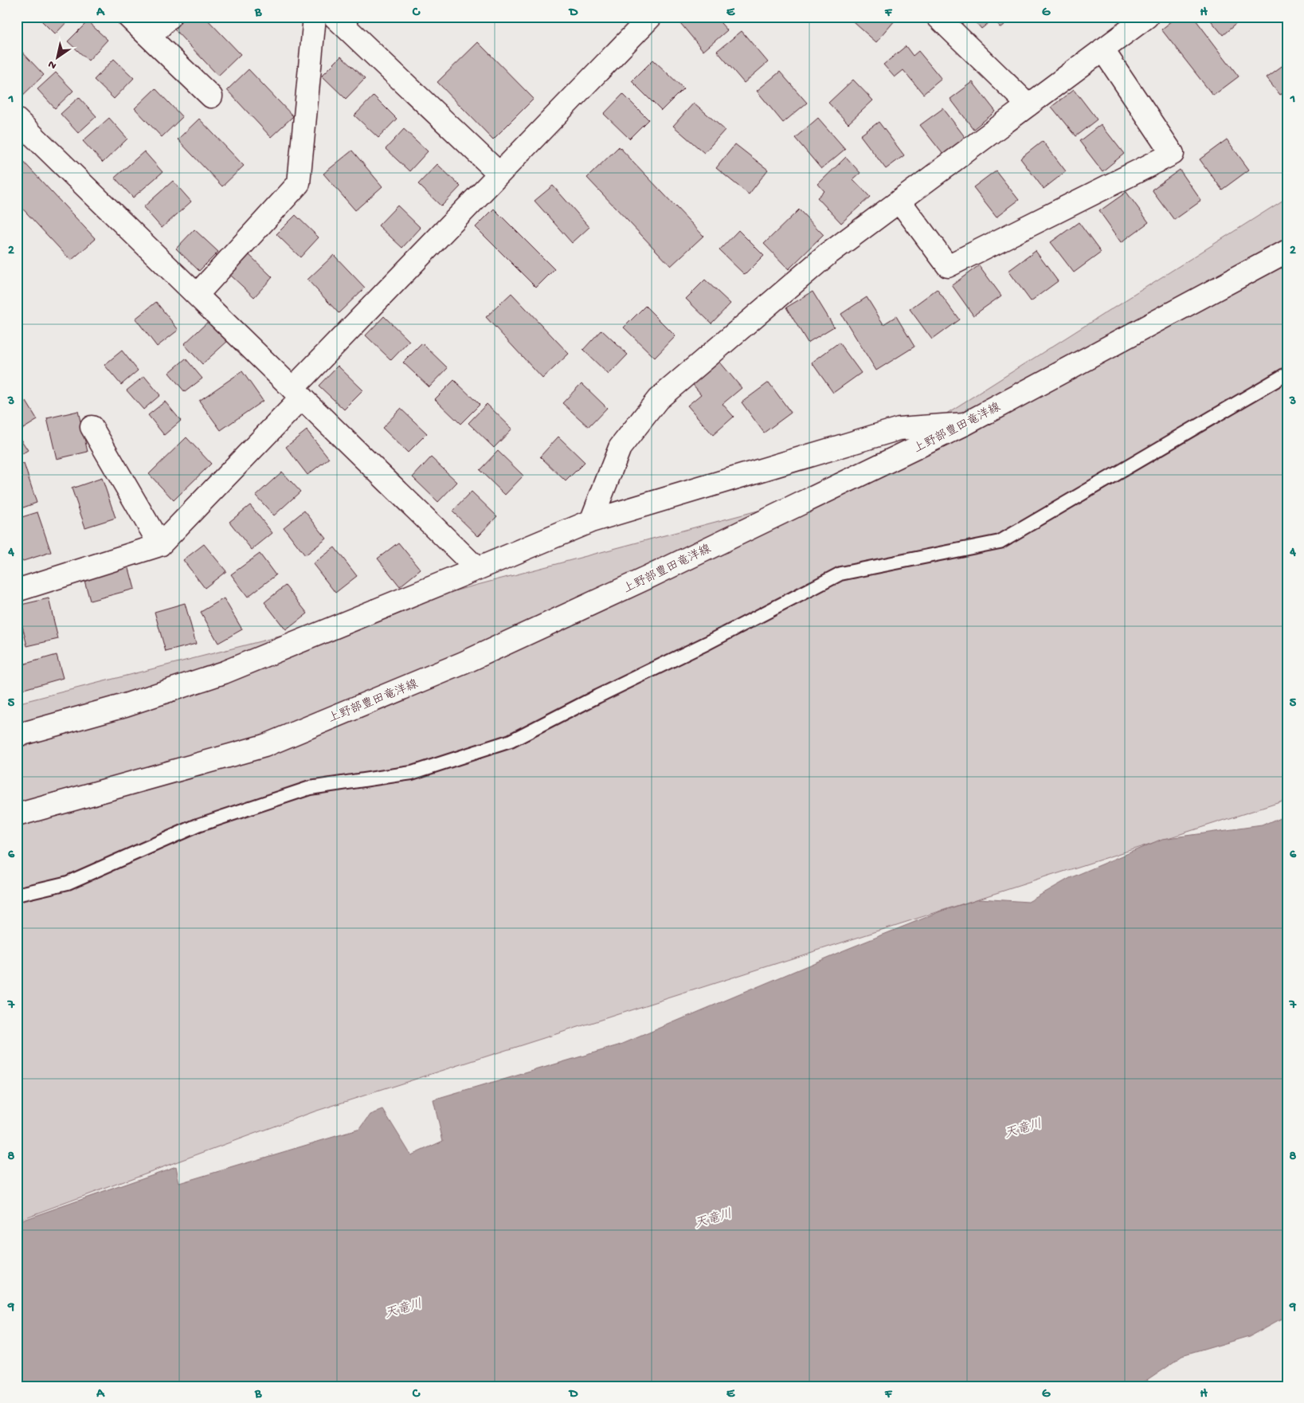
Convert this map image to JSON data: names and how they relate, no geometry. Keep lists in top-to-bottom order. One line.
{"streets":{"street":["上野部豊田竜洋線"]},"water":["天竜川"],"north":"bottom left","grid":{"columns":["A","B","C","D","E","F","G","H"],"rows":["1","2","3","4","5","6","7","8","9"]}}
